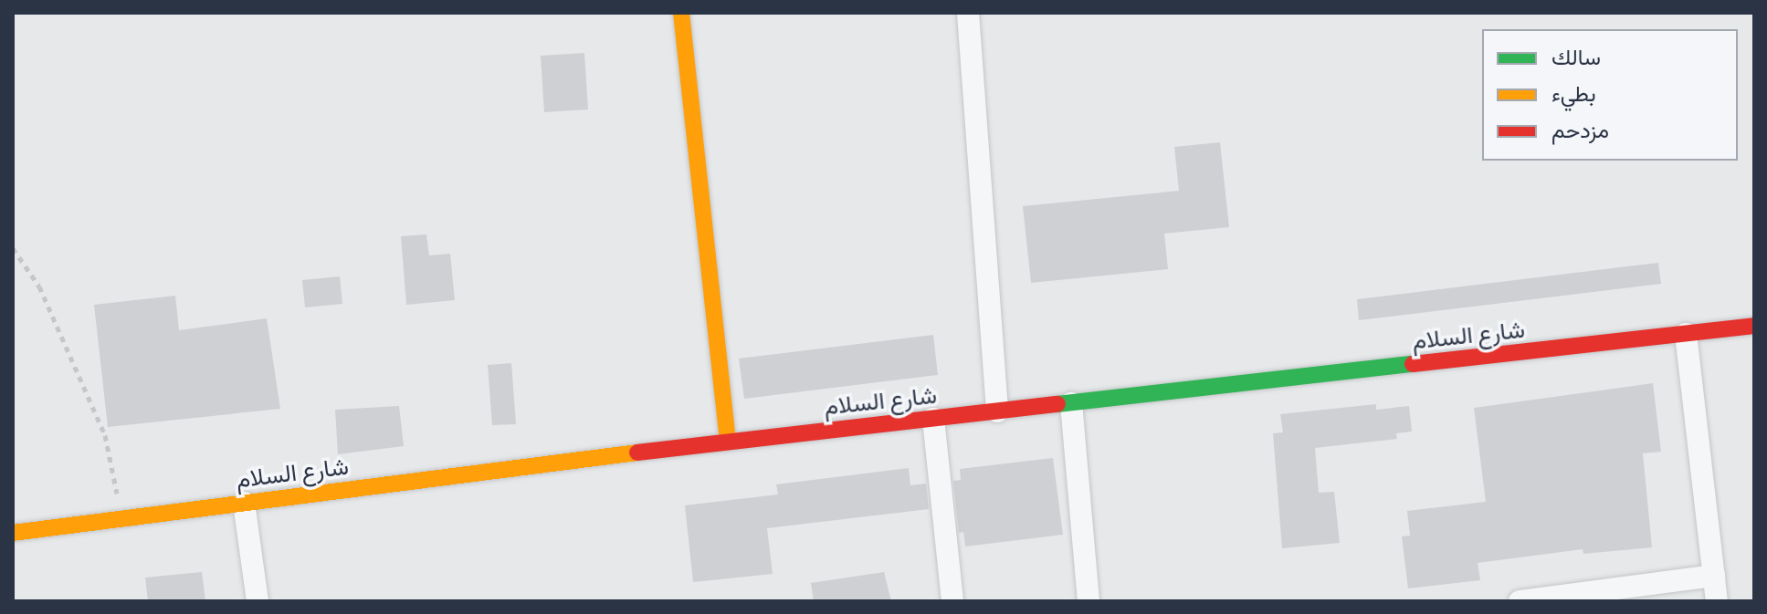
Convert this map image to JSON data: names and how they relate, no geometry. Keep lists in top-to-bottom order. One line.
{"streets":{"main road":["شارع السلام"]},"legend":["سالك","بطيء","مزدحم"]}
